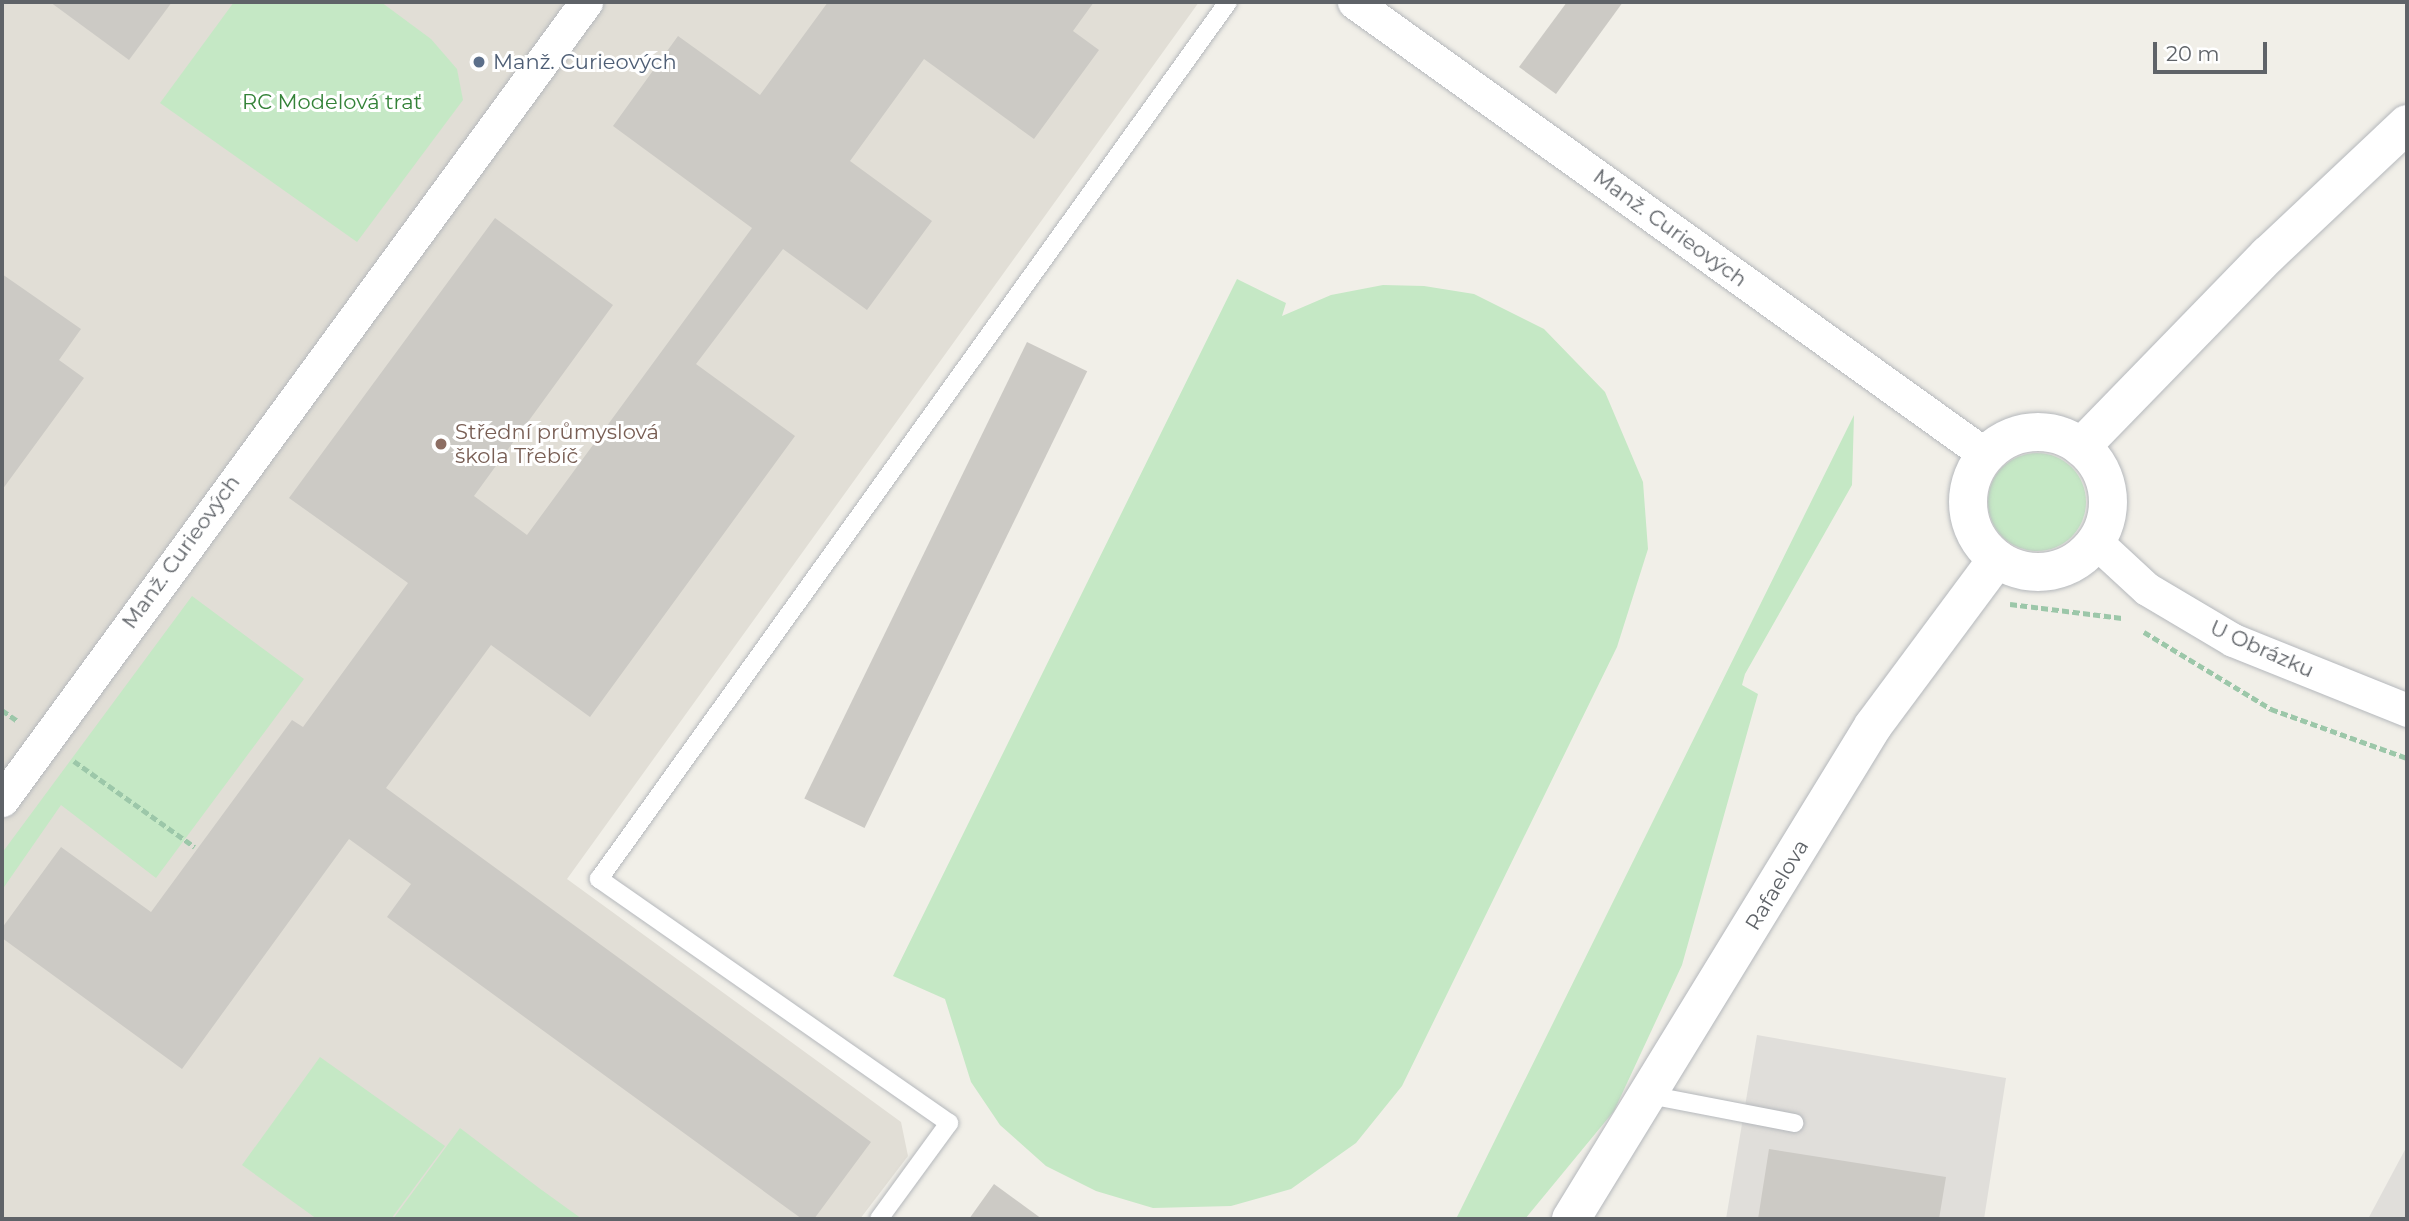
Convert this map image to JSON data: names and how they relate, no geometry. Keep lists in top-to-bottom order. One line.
{"streets":{"main road":["Rafaelova"],"street":["Manž. Curieových","U Obrázku"]},"crossings":[["Manž. Curieových","U Obrázku"],["Manž. Curieových","Rafaelova"],["U Obrázku","Rafaelova"]],"parks":["RC Modelová trať"],"places":["Manž. Curieových","Střední průmyslová škola Třebíč"],"scale_bar":"20 m"}
